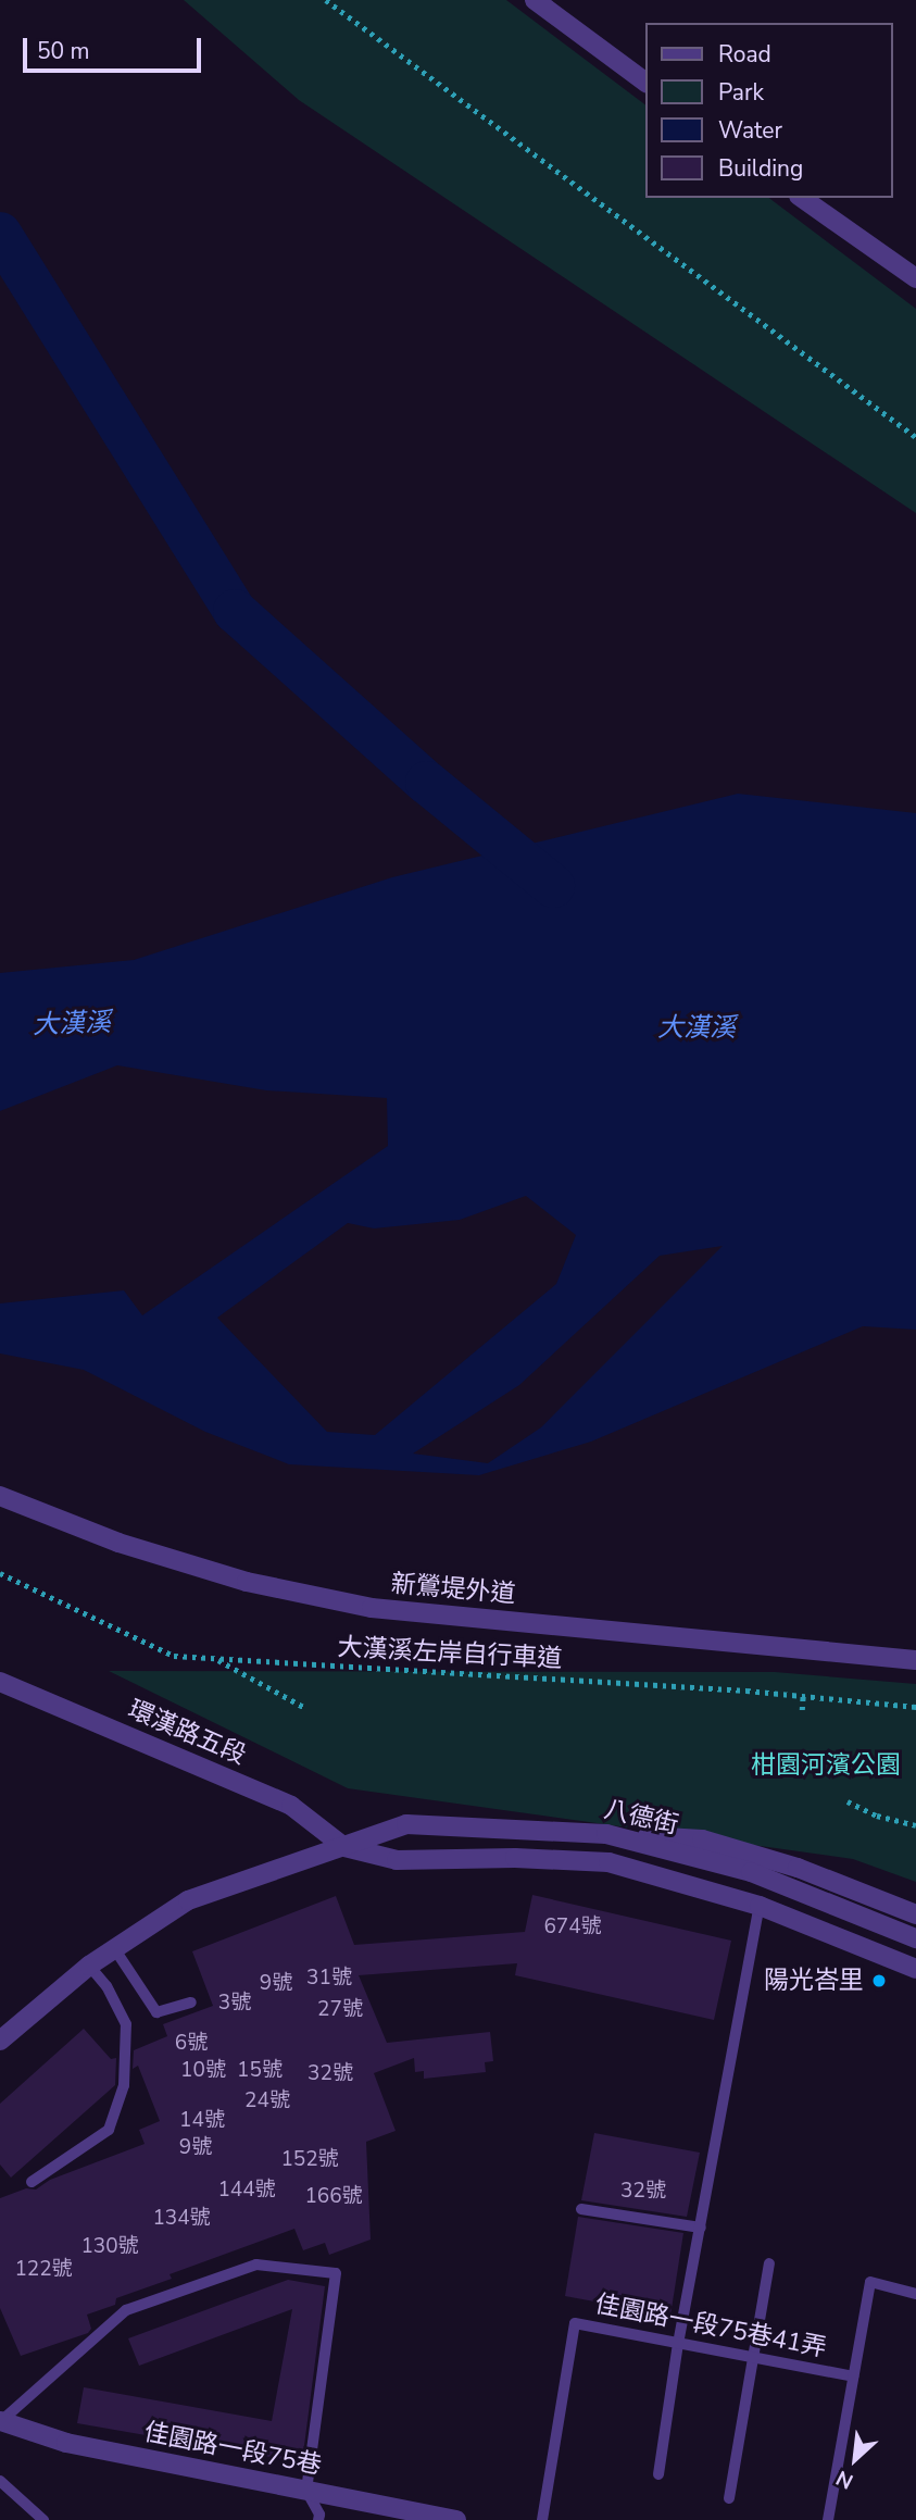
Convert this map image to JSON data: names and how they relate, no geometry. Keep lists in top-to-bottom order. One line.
{"streets":{"street":["新鶯堤外道","環漢路五段","八德街","佳園路一段75巷"],"lane":["佳園路一段75巷41弄"],"path":["大漢溪左岸自行車道"]},"crossings":[["環漢路五段","八德街"]],"water":["大漢溪"],"parks":["柑園河濱公園"],"places":["陽光峇里"],"house_numbers":["674號","31號","9號","3號","27號","6號","10號","15號","32號","24號","14號","9號","152號","144號","32號","166號","134號","130號","122號"],"legend":["Road","Park","Water","Building"],"scale_bar":"50 m","north":"bottom left"}
